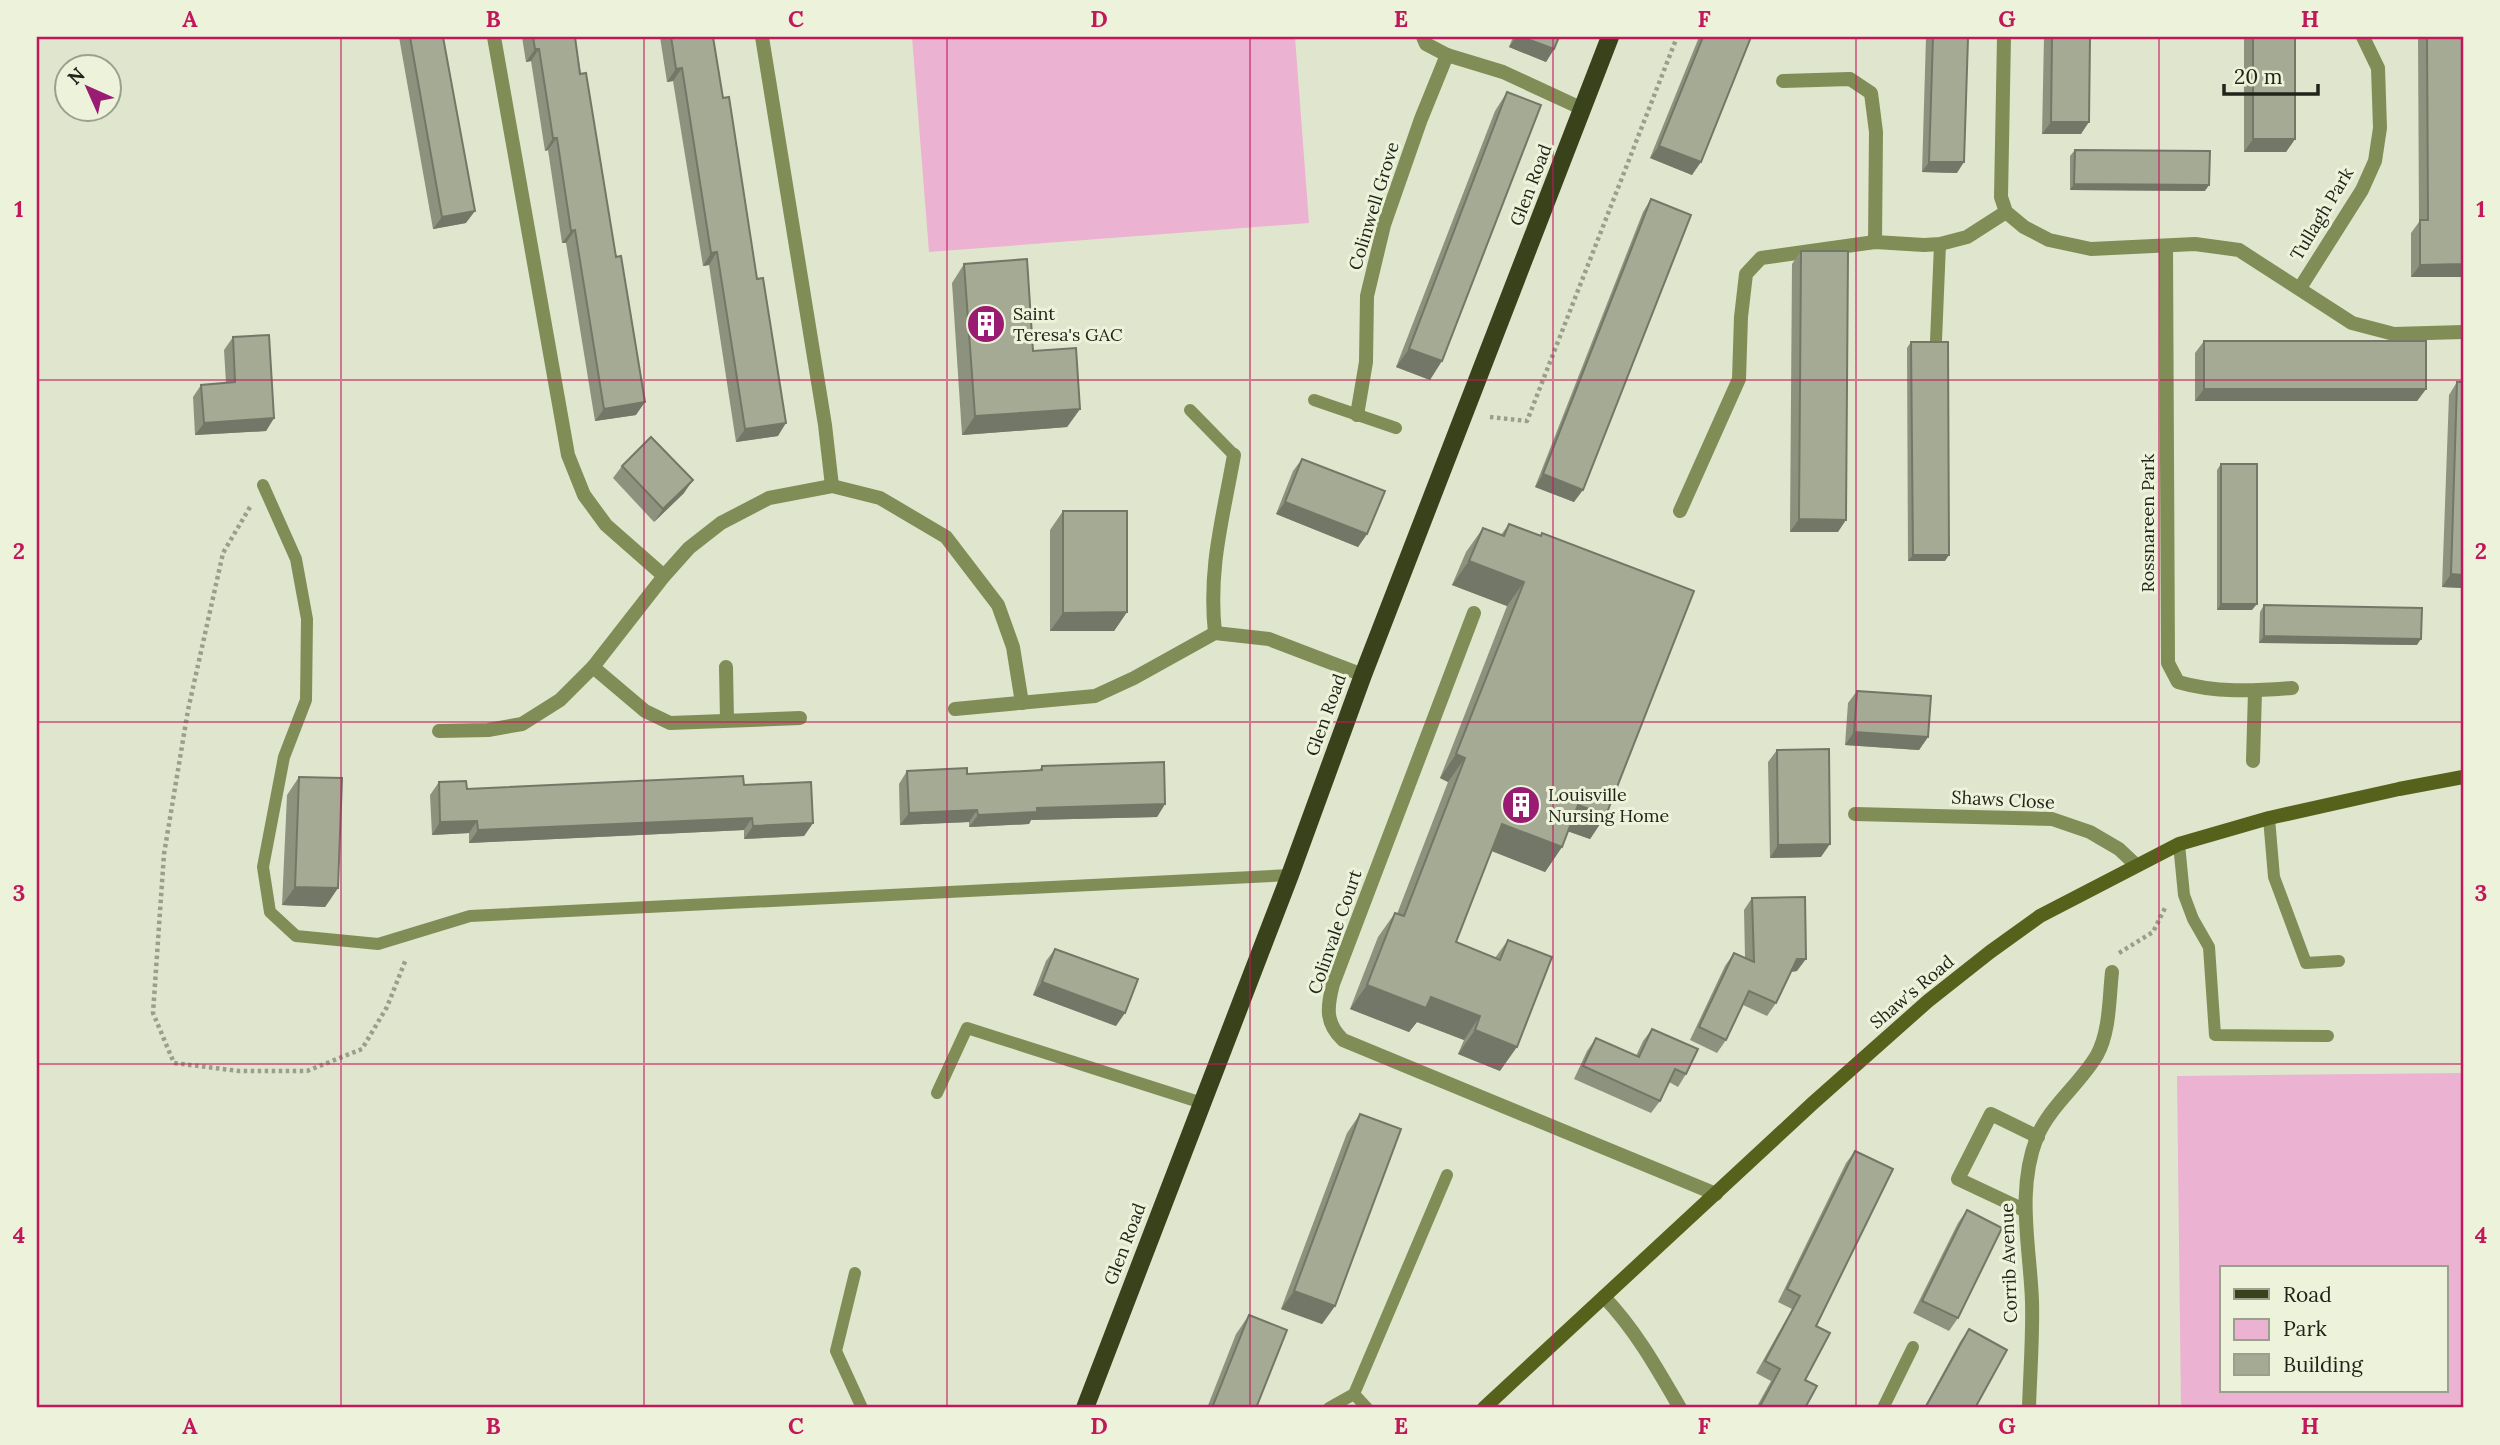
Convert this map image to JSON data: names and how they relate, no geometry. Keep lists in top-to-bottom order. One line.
{"streets":{"main road":["Glen Road"],"street":["Colinwell Grove","Tullagh Park","Rossnareen Park","Shaws Close","Colinvale Court","Shaw's Road","Corrib Avenue"]},"crossings":[["Shaws Close","Shaw's Road"],["Colinvale Court","Shaw's Road"]],"places":{"building":["Saint Teresa's GAC","Louisville Nursing Home"]},"legend":["Road","Park","Building"],"scale_bar":"20 m","north":"top left","grid":{"columns":["A","B","C","D","E","F","G","H"],"rows":["1","2","3","4"]}}
